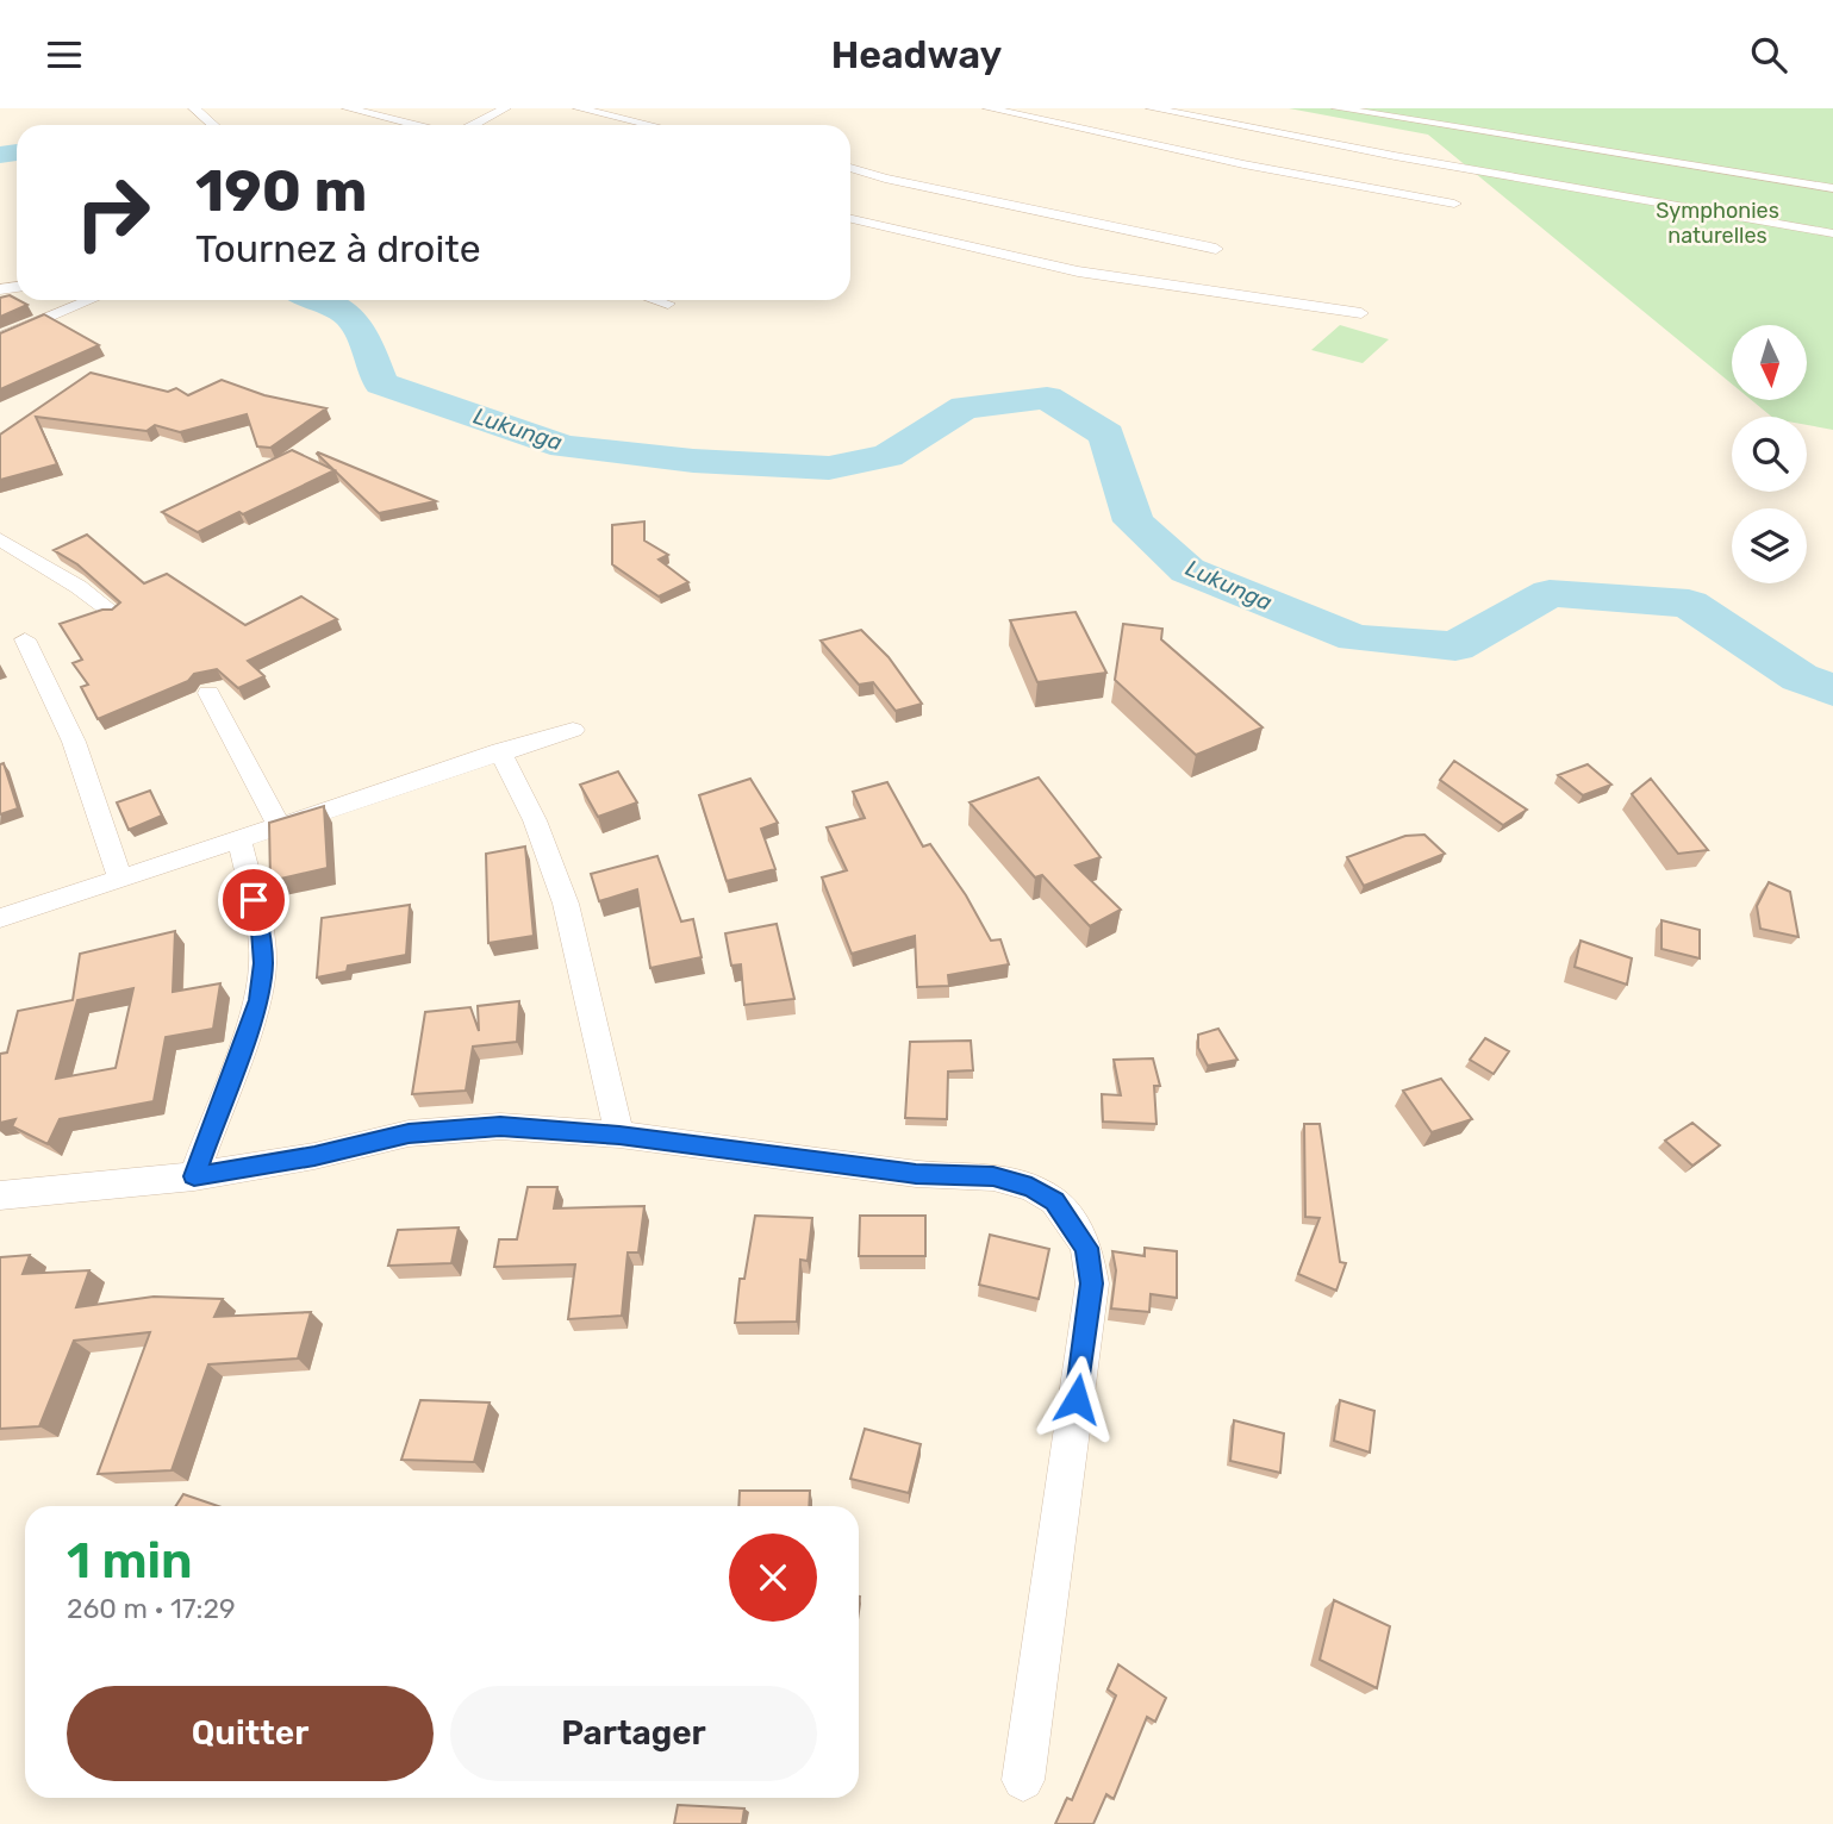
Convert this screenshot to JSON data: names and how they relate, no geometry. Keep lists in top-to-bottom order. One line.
{"water":["Lukunga"],"parks":["Symphonies naturelles"],"north":"bottom","page":{"header":"Headway","turn":["190 m","Tournez à droite"],"heading":["1 min","260 m · 17:29"],"buttons":["Quitter","Partager"]}}
